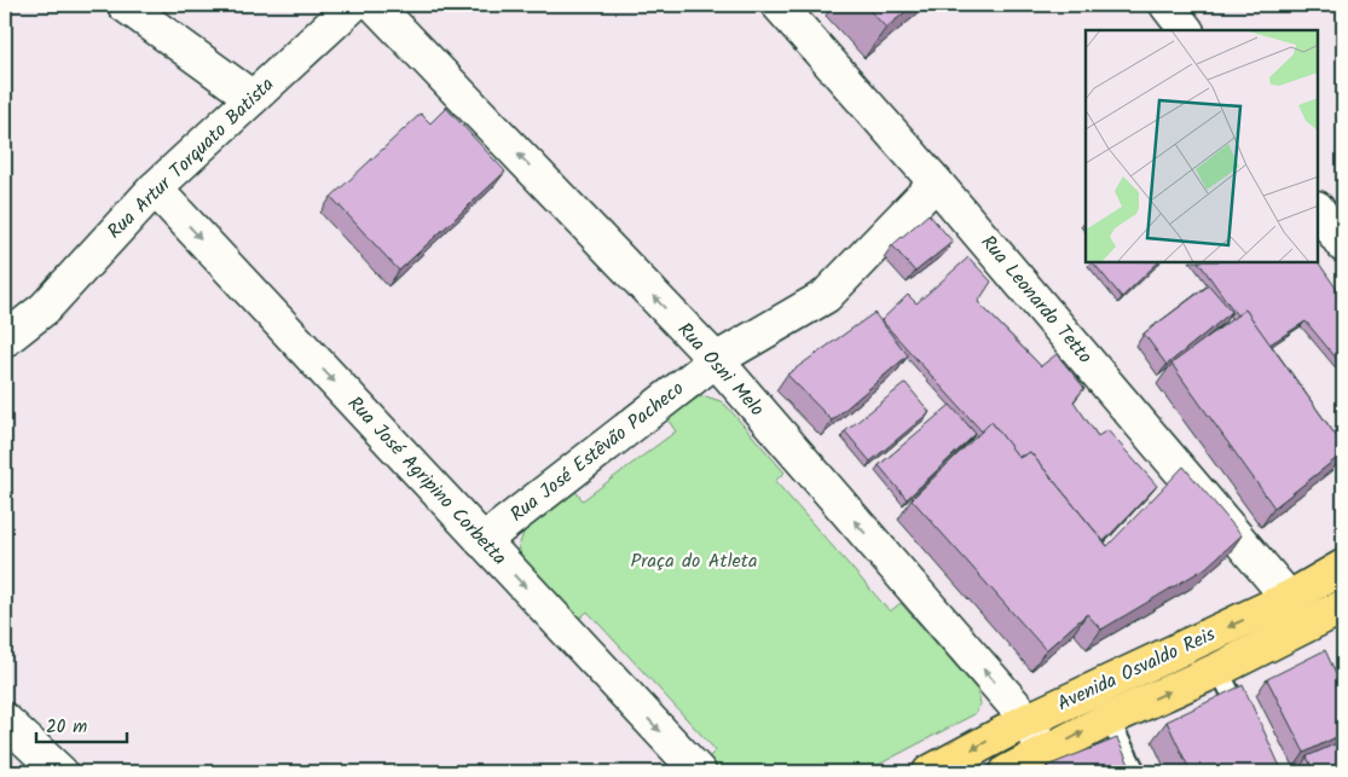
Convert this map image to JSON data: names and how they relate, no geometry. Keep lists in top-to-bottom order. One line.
{"streets":{"main road":["Avenida Osvaldo Reis"],"street":["Rua Artur Torquato Batista","Rua Leonardo Tetto","Rua Osni Melo","Rua José Estêvão Pacheco","Rua José Agripino Corbetta"]},"crossings":[["Rua Artur Torquato Batista","Rua José Agripino Corbetta"],["Rua Leonardo Tetto","Rua José Estêvão Pacheco"],["Rua Leonardo Tetto","Avenida Osvaldo Reis"],["Rua Osni Melo","Rua José Estêvão Pacheco"],["Rua Osni Melo","Avenida Osvaldo Reis"],["Rua José Estêvão Pacheco","Rua José Agripino Corbetta"]],"one_way":["Rua Osni Melo","Rua José Agripino Corbetta"],"parks":["Praça do Atleta"],"scale_bar":"20 m"}
